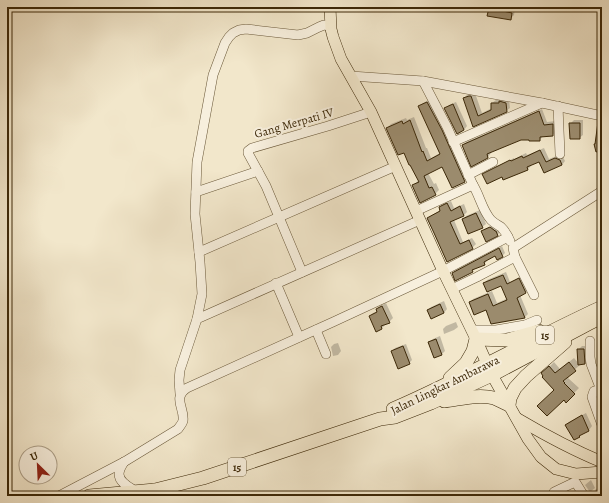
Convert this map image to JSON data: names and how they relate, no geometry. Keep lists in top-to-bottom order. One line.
{"streets":{"highway":["15","Jalan Lingkar Ambarawa"],"street":["Gang Merpati IV"]},"crossings":[["15","Jalan Lingkar Ambarawa"]],"north":"top left"}
